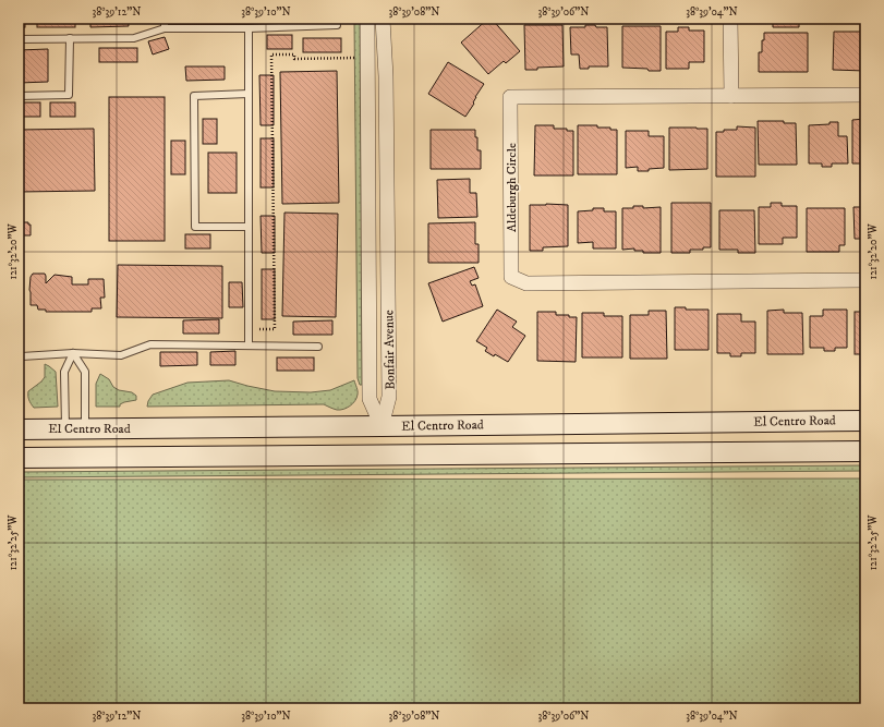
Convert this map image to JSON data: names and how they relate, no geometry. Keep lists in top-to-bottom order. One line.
{"streets":{"main road":["El Centro Road"],"street":["Aldeburgh Circle","Bonfair Avenue"]},"crossings":[["Bonfair Avenue","El Centro Road"]],"coordinates":["38°39'12\"N","38°39'10\"N","38°39'08\"N","38°39'06\"N","38°39'04\"N","121°32'20\"W","121°32'25\"W"]}
